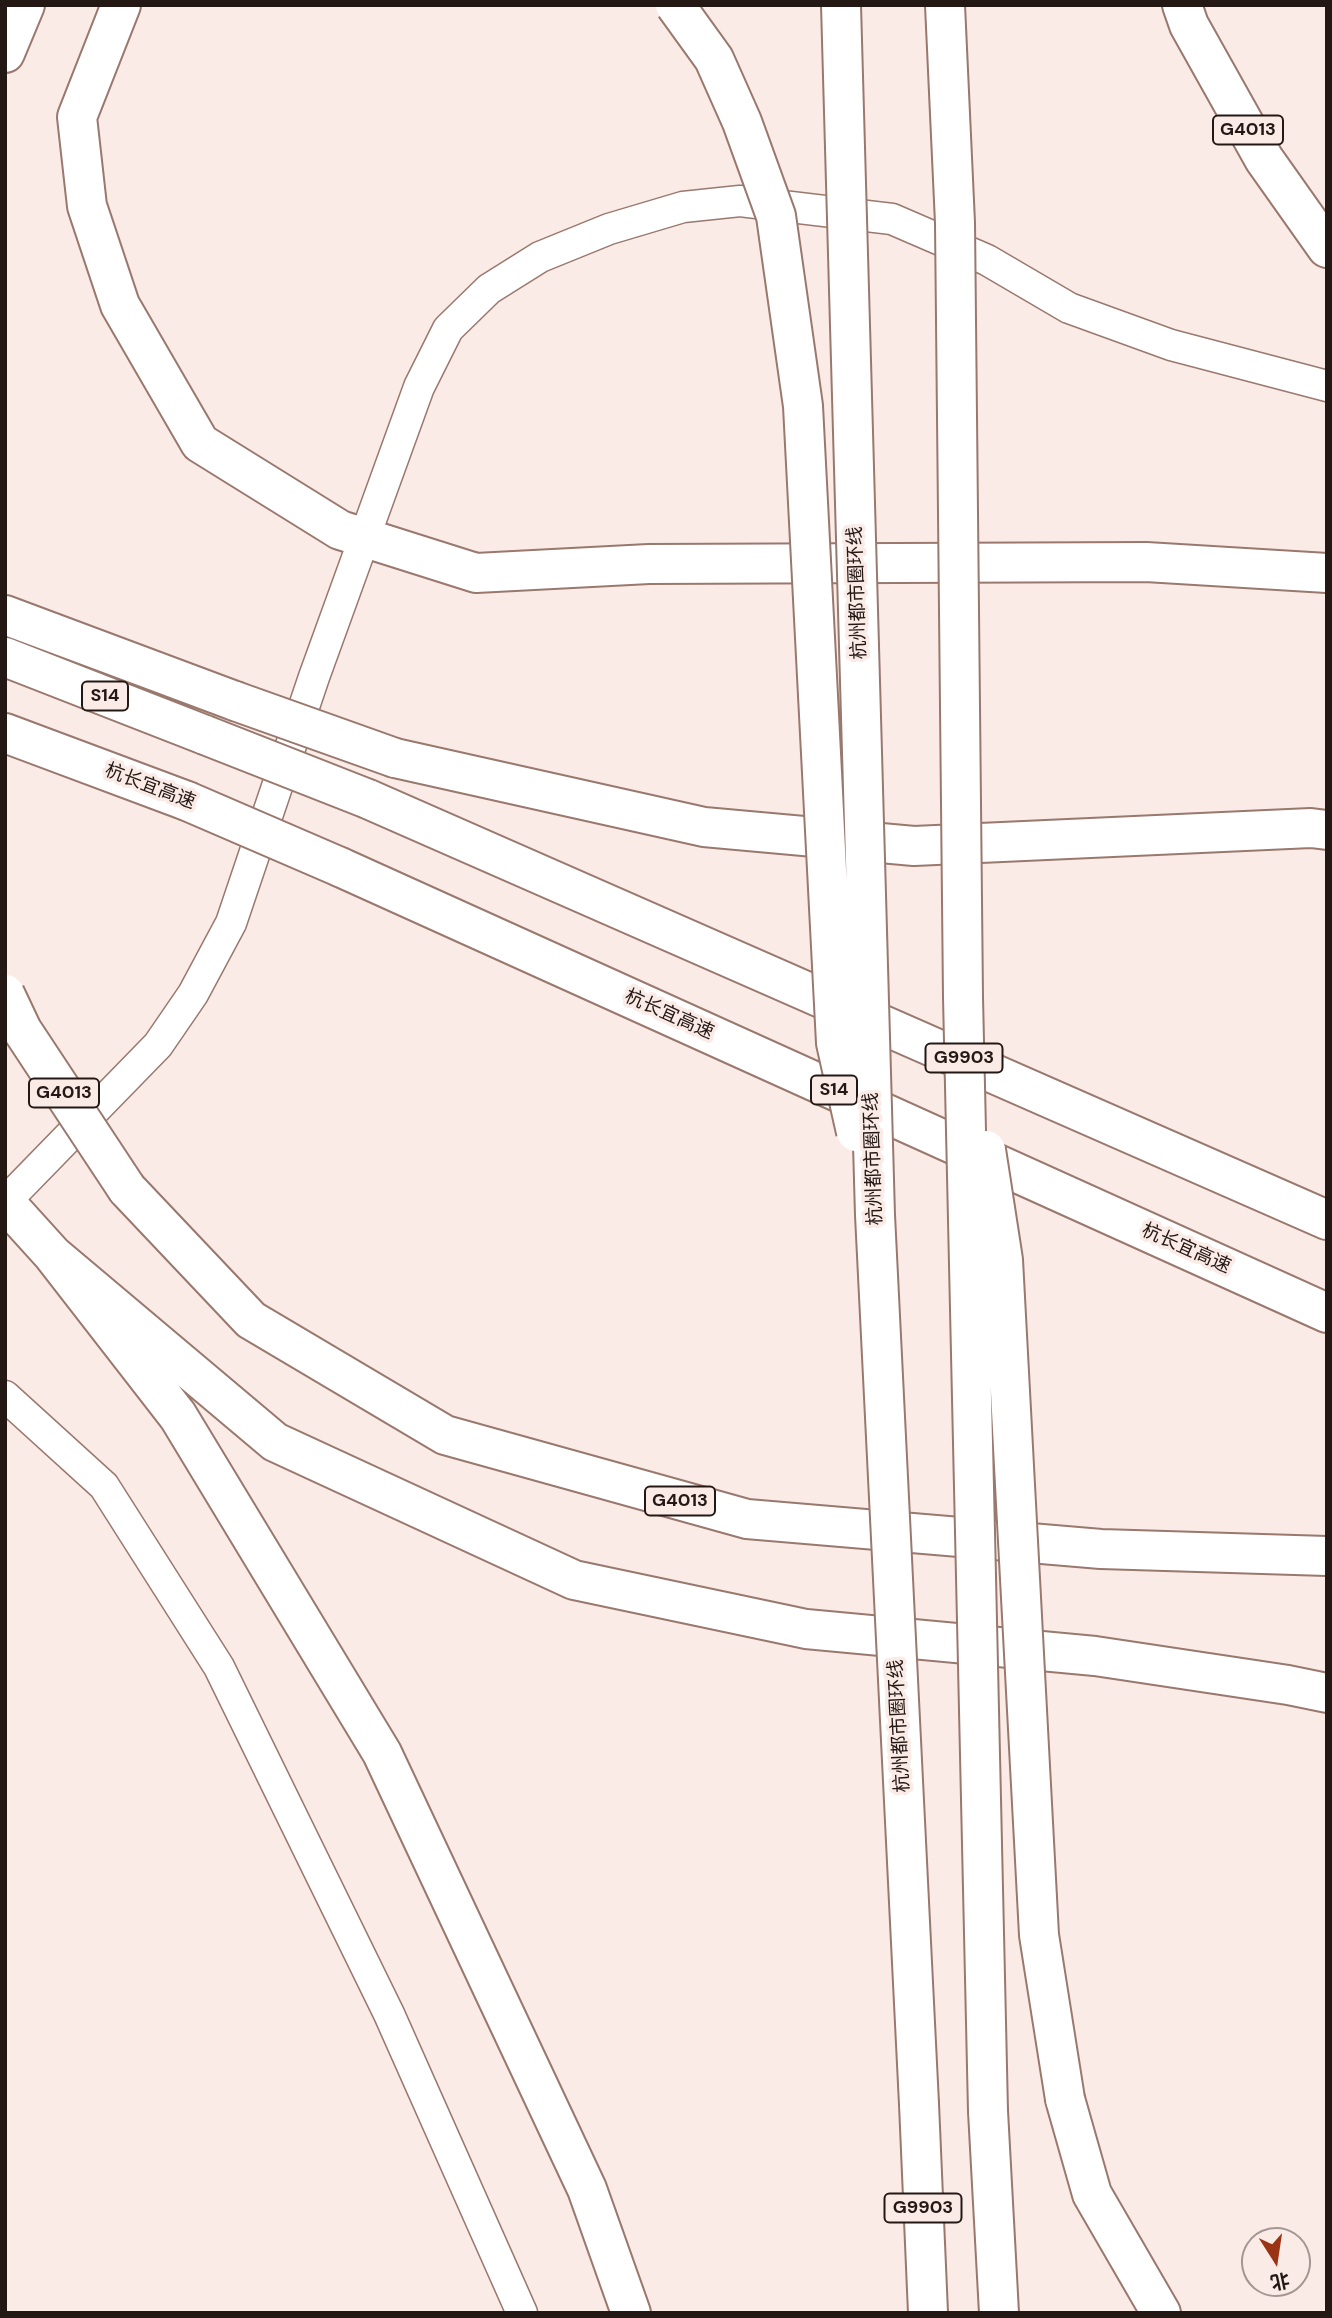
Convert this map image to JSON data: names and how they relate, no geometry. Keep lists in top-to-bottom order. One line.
{"streets":{"highway":["G4013","杭州都市圈环线","S14","杭长宜高速","G9903"]},"north":"bottom"}
